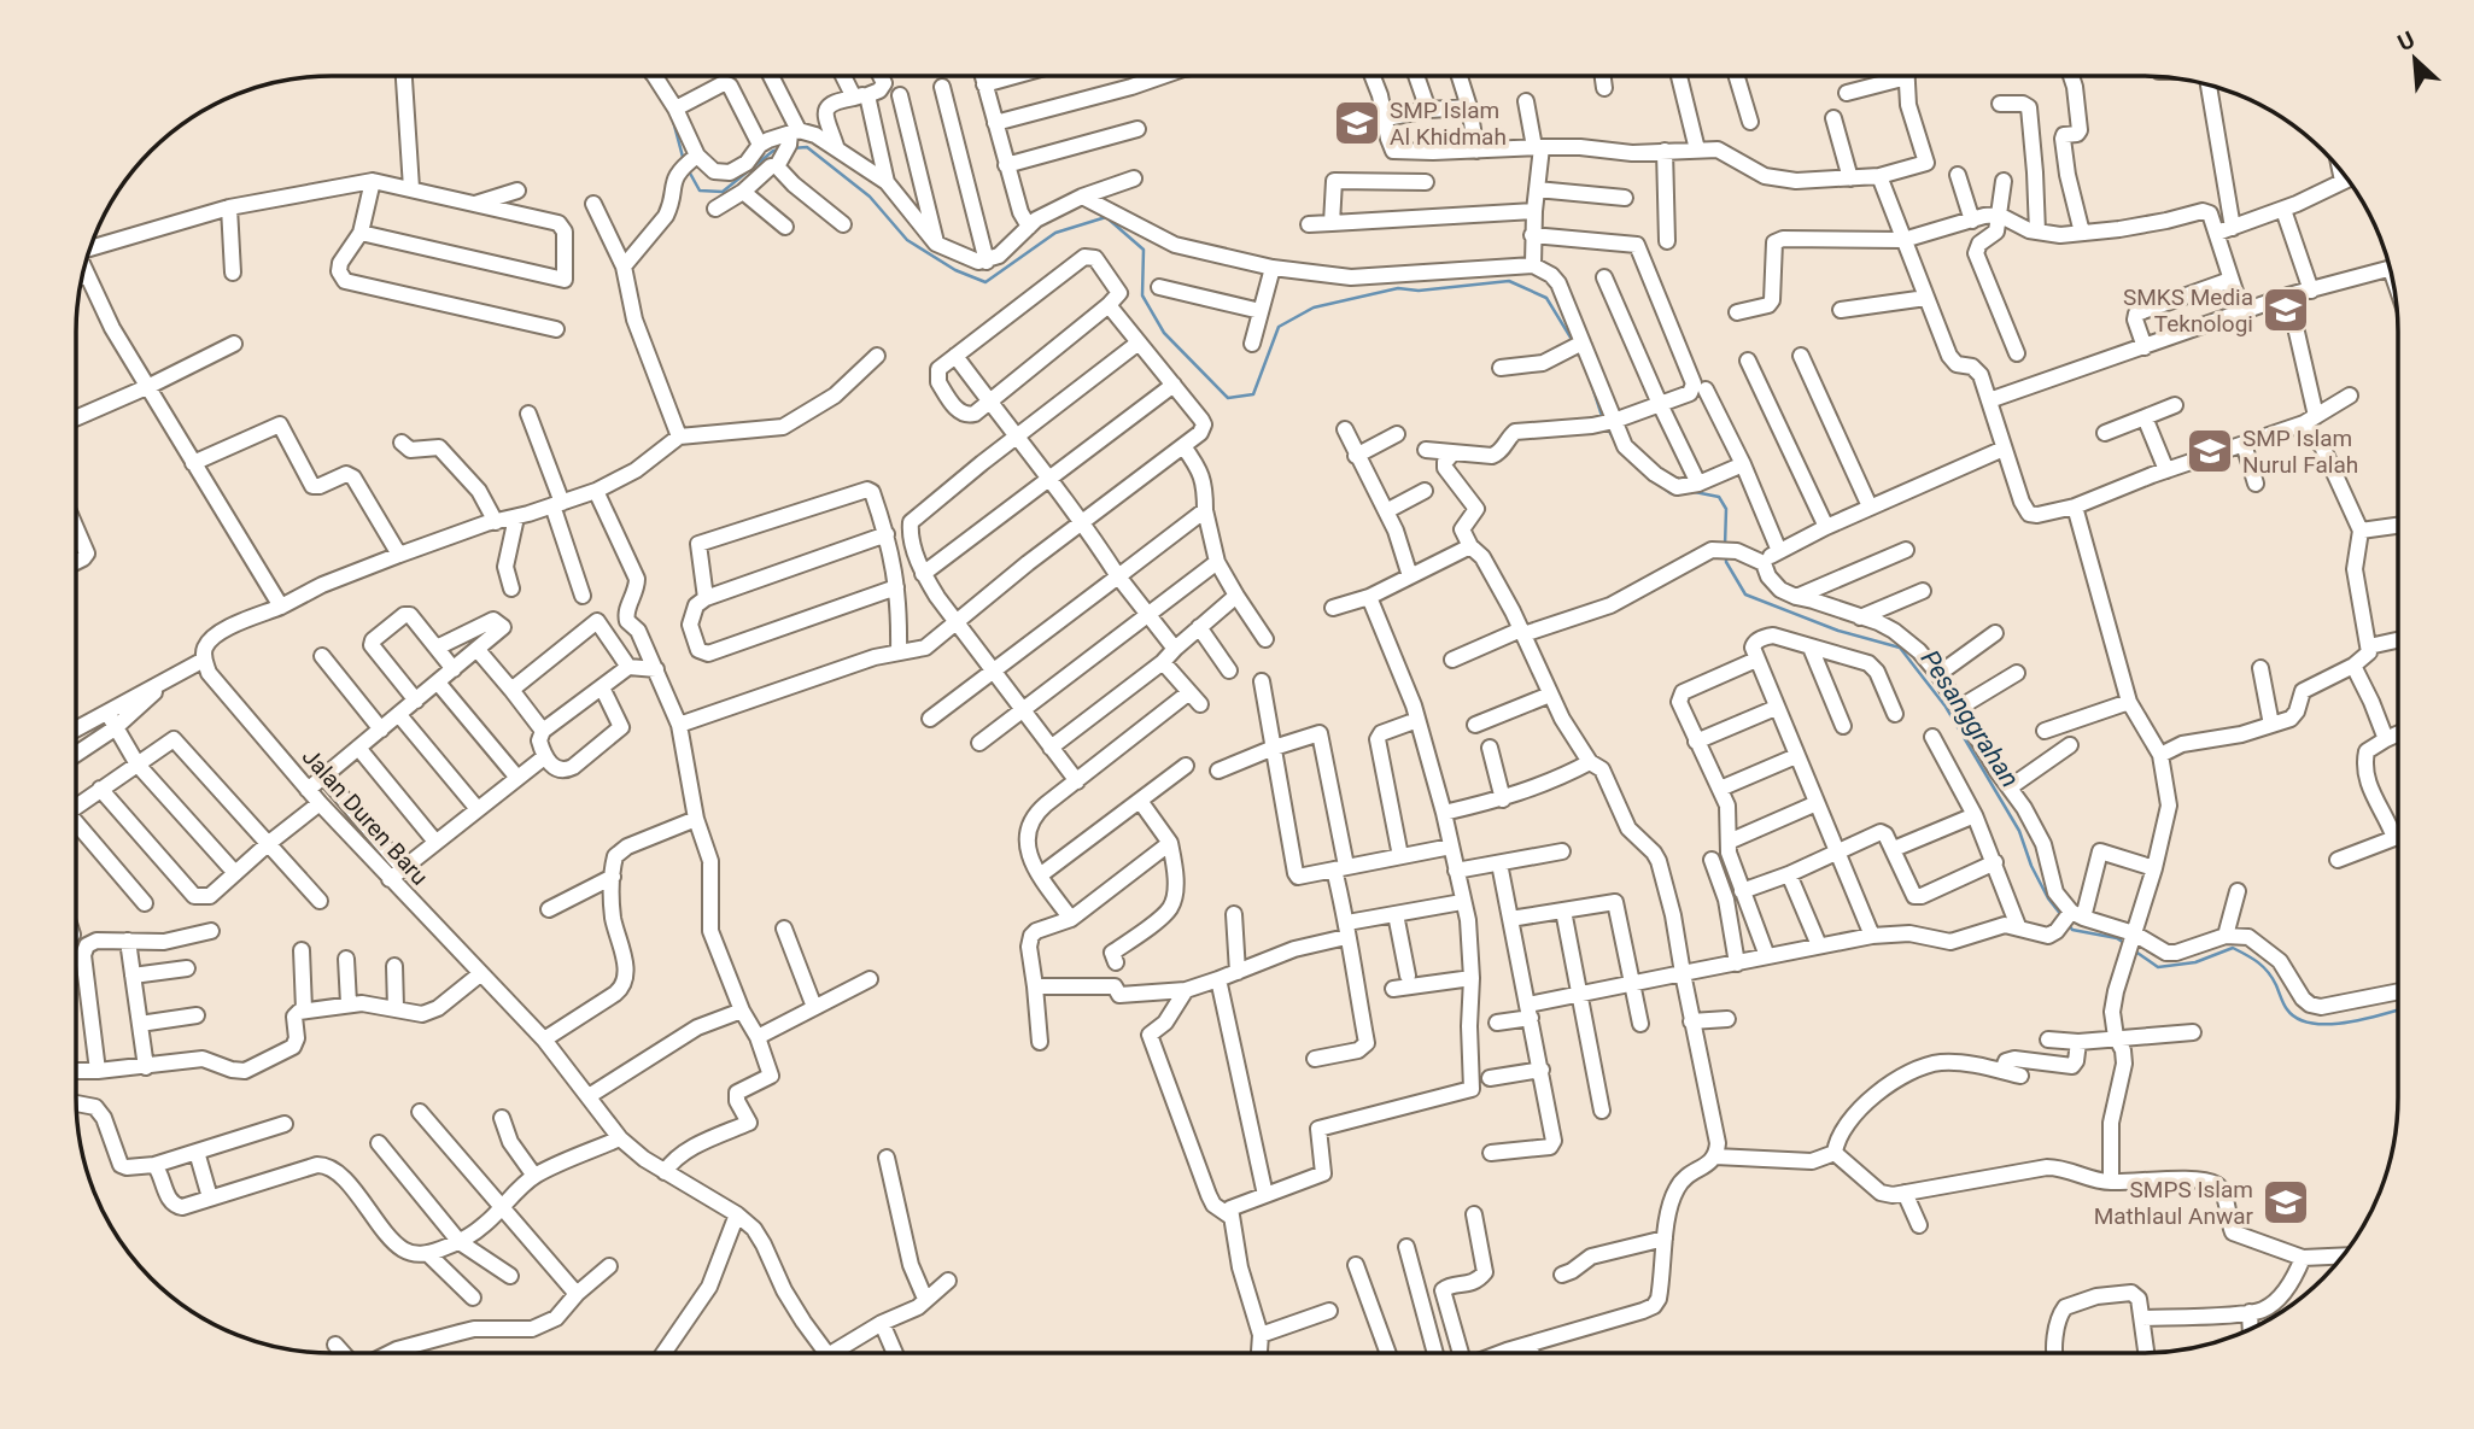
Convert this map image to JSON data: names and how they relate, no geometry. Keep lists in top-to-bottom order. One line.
{"streets":{"street":["Jalan Duren Baru"]},"water":["Pesanggrahan"],"places":{"school or university":["SMP Islam Al Khidmah","SMKS Media Teknologi","SMP Islam Nurul Falah","SMPS Islam Mathlaul Anwar"]},"north":"top left"}
